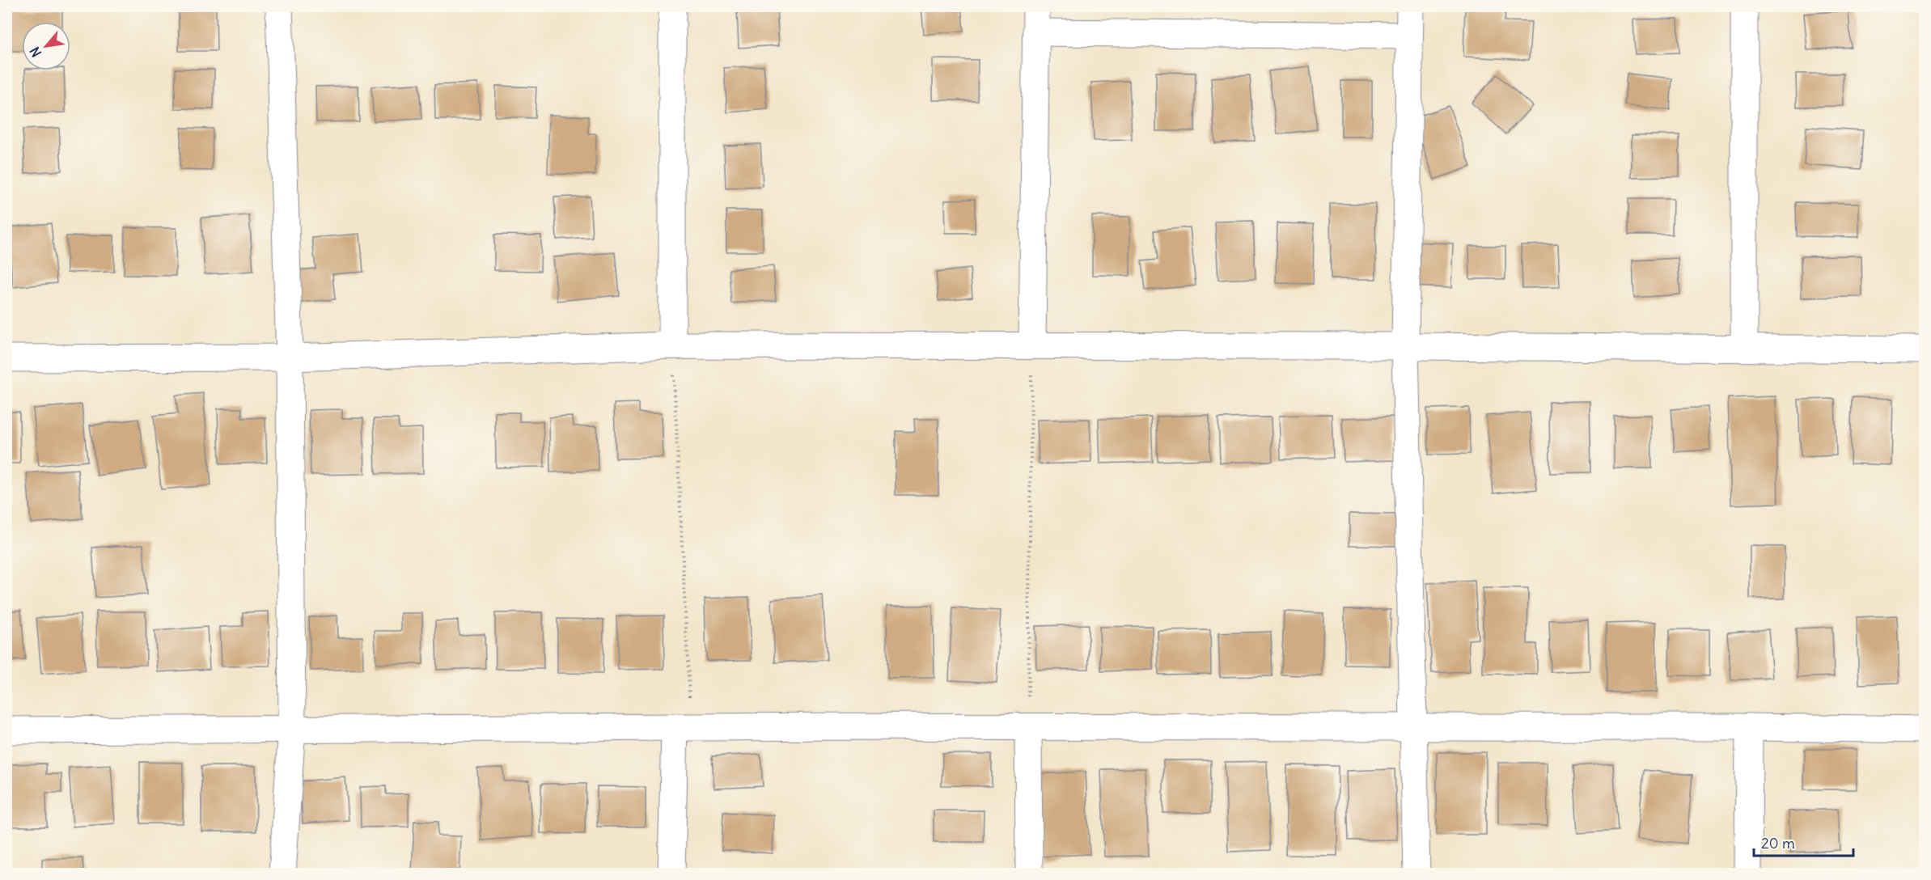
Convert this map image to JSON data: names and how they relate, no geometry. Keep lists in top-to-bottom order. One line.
{"scale_bar":"20 m","north":"bottom left"}
